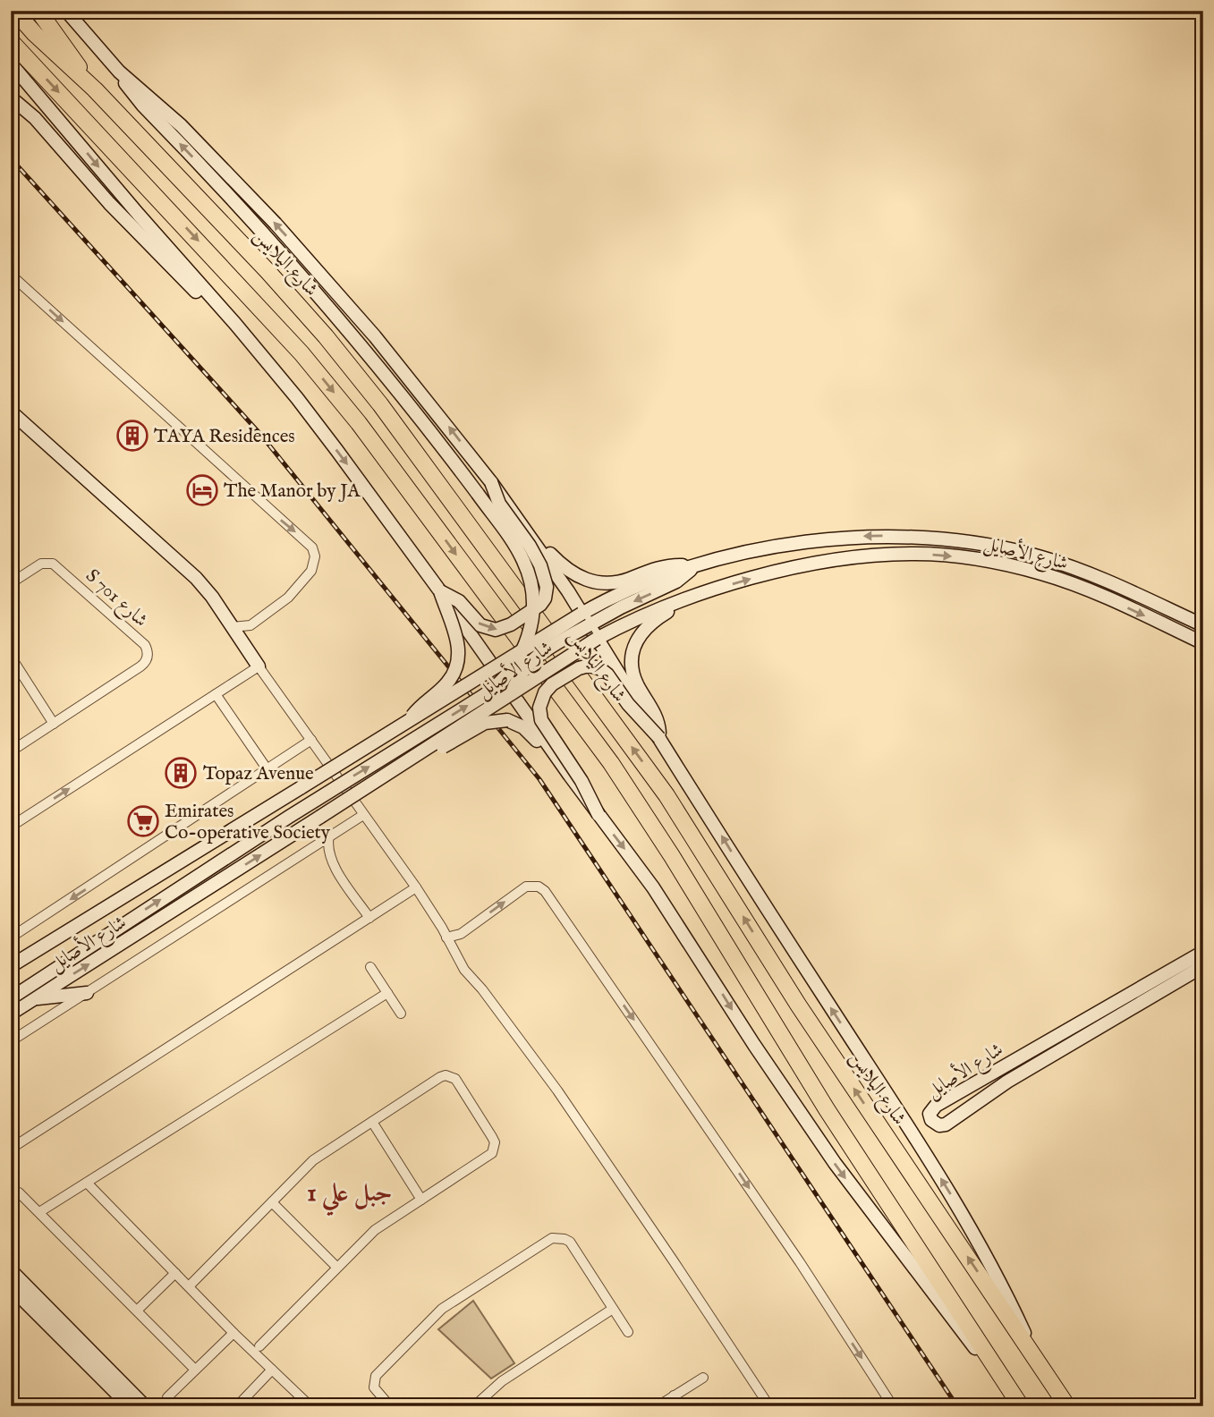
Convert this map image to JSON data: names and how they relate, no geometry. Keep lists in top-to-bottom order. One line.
{"streets":{"highway":["شارع اليلايس"],"main road":["شارع الأصايل"],"street":["S 701 شارع"]},"districts":["جبل علي 1"],"places":{"building":["TAYA Residences","Topaz Avenue"],"hotel":["The Manor by JA"],"supermarket":["Emirates Co-operative Society"]}}
